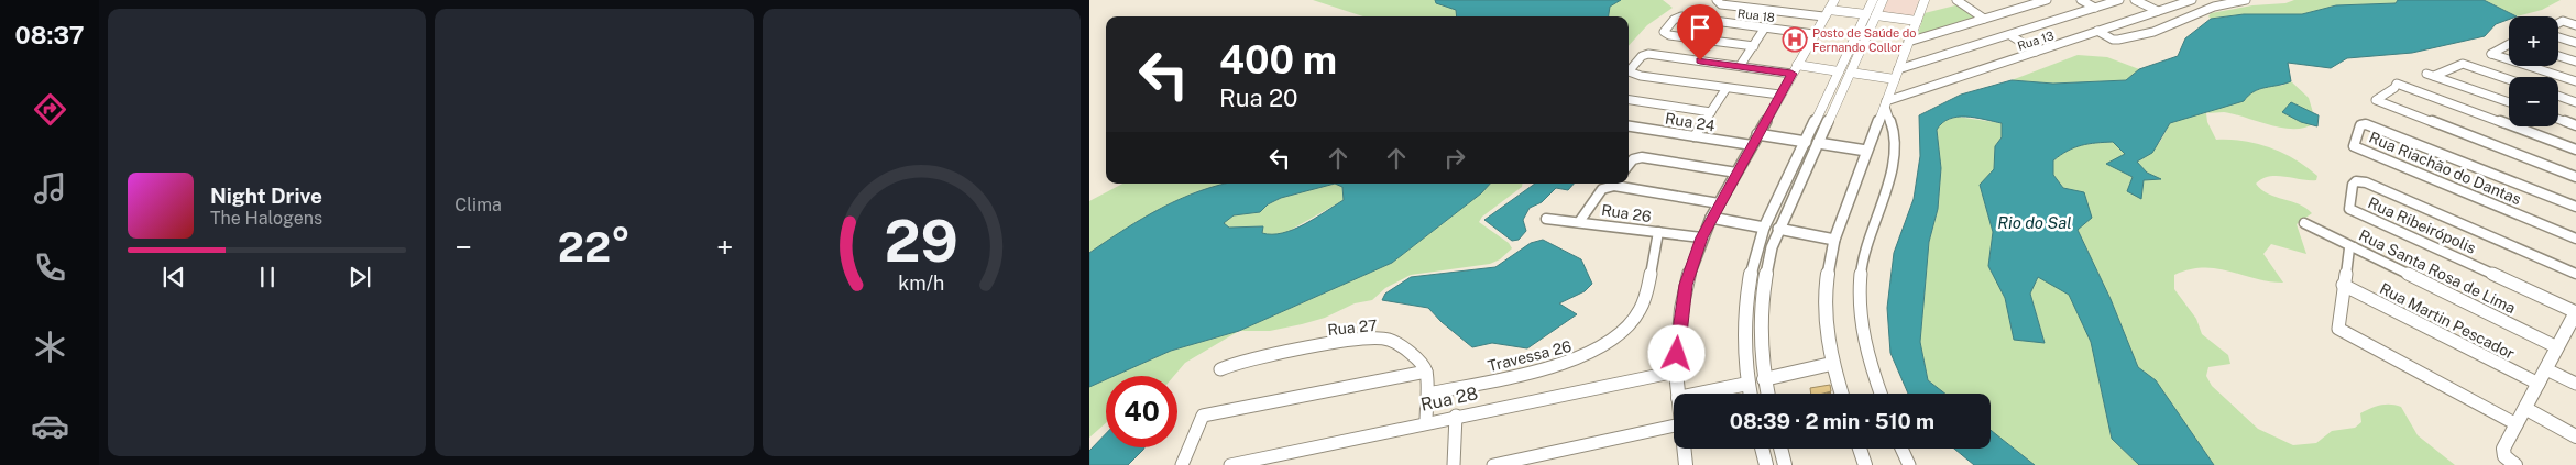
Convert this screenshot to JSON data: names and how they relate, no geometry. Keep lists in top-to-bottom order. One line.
{"streets":{"street":["Rua 18","Rua 13","Rua 24","Rua Riachão do Dantas","Rua 26","Rua Ribeirópolis","Rua Santa Rosa de Lima","Rua Martin Pescador","Rua 27","Travessa 26","Rua 28"]},"crossings":[["Rua 26","Travessa 26"],["Rua 27","Rua 28"]],"water":["Rio do Sal"],"places":{"hospital":["Posto de Saúde do Fernando Collor"]},"page":{"tabs":"08:37","tile":"Clima","map_buttons":["+","−"],"turn":["400 m","Rua 20"],"song":["Night Drive","The Halogens"],"heat":["−","22°","+"],"limit":"40","trip":"08:39 · 2 min · 510 m","gauge":["29","km/h"]}}
